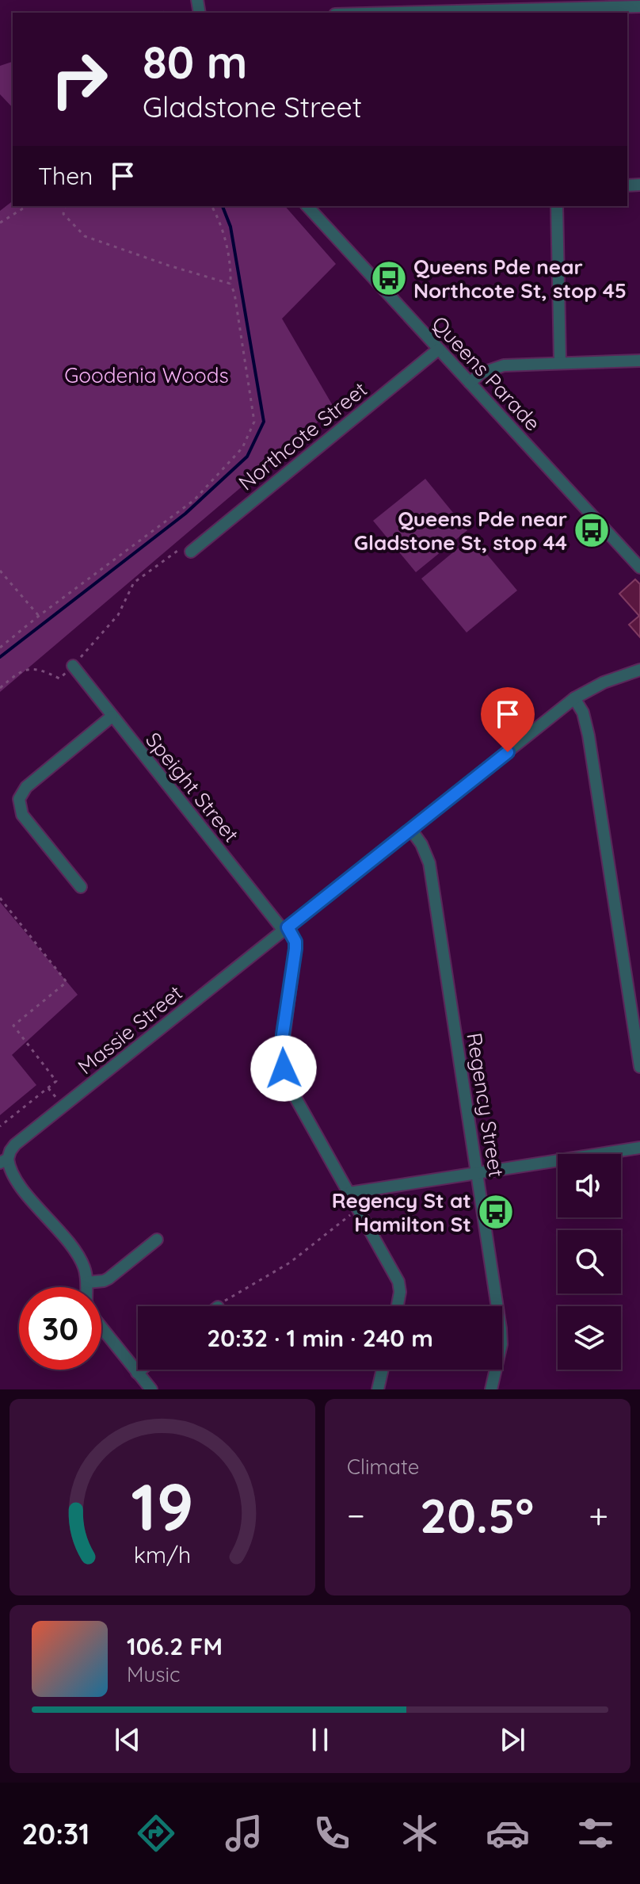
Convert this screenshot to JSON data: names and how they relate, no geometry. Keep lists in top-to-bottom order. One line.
{"streets":{"street":["Queens Parade","Northcote Street","Speight Street","Massie Street","Regency Street"]},"crossings":[["Queens Parade","Northcote Street"],["Speight Street","Massie Street"],["Massie Street","Regency Street"]],"parks":["Goodenia Woods"],"places":{"bus stop":["Queens Pde near Northcote St, stop 45","Queens Pde near Gladstone St, stop 44","Regency St at Hamilton St"]},"page":{"turn":["80 m","Gladstone Street"],"then":"Then","limit":"30","trip":"20:32 · 1 min · 240 m","tile":"Climate","heat":["−","20.5°","+"],"song":["106.2 FM","Music"],"tabs":"20:31","gauge":["19","km/h"]}}
